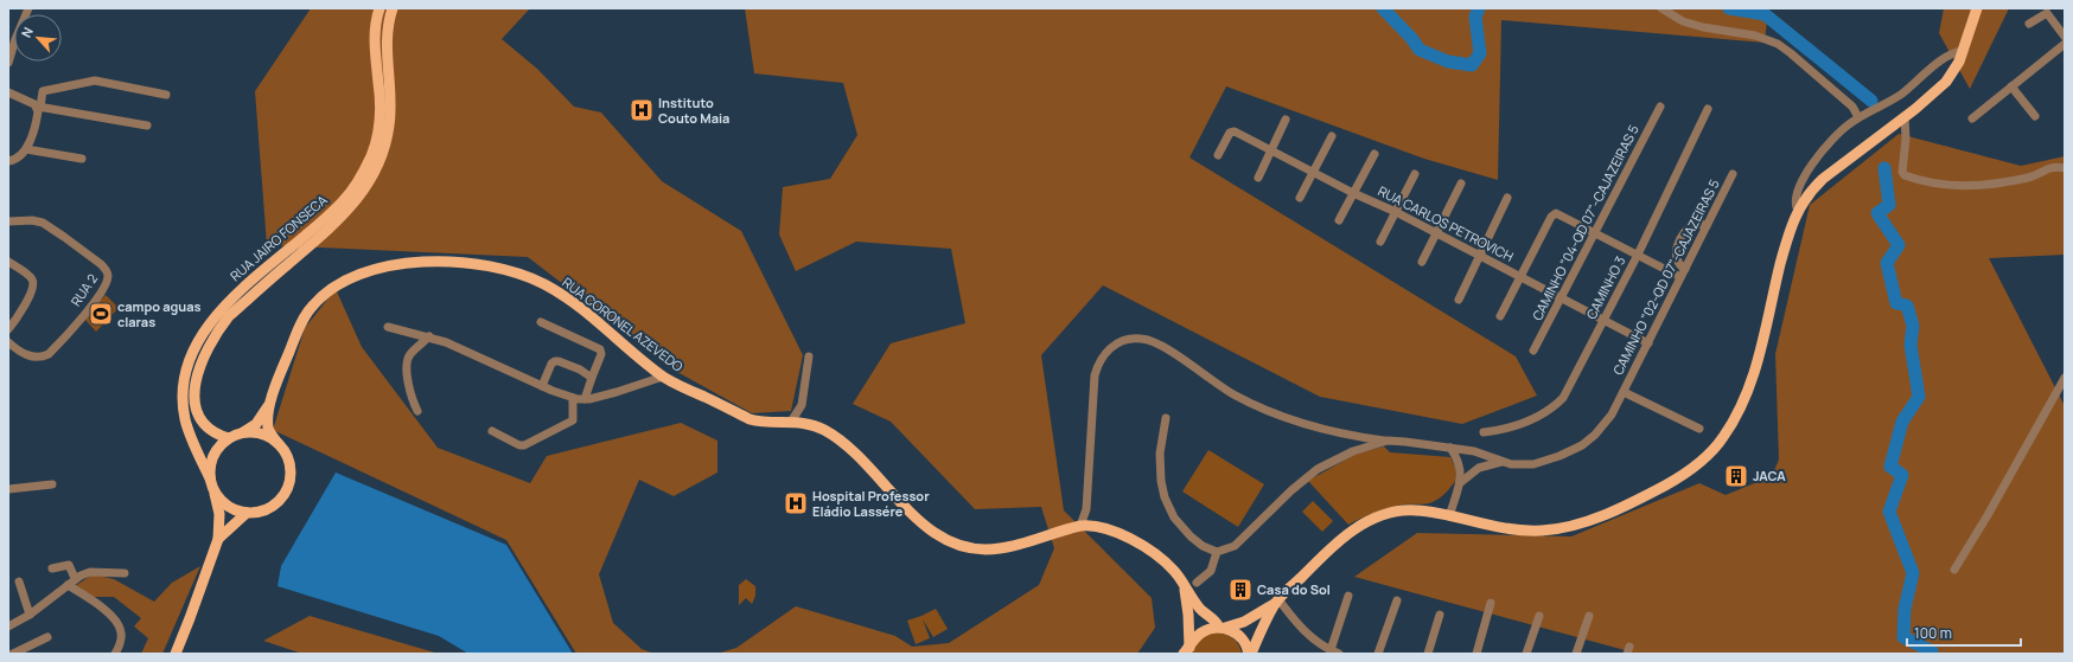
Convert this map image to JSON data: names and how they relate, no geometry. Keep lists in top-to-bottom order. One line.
{"streets":{"main road":["RUA JAIRO FONSECA","RUA CORONEL AZEVEDO"],"street":["CAMINHO \"04-QD 07\"-CAJAZEIRAS 5","RUA CARLOS PETROVICH","CAMINHO \"02-QD 07\"-CAJAZEIRAS 5","CAMINHO 3","RUA 2"]},"crossings":[["CAMINHO \"04-QD 07\"-CAJAZEIRAS 5","RUA CARLOS PETROVICH"],["RUA CARLOS PETROVICH","CAMINHO \"02-QD 07\"-CAJAZEIRAS 5"],["RUA CARLOS PETROVICH","CAMINHO 3"]],"places":{"hospital":["Instituto Couto Maia","Hospital Professor Eládio Lassére"],"sports":["campo aguas claras"],"building":["JACA","Casa do Sol"]},"scale_bar":"100 m","north":"top left"}
